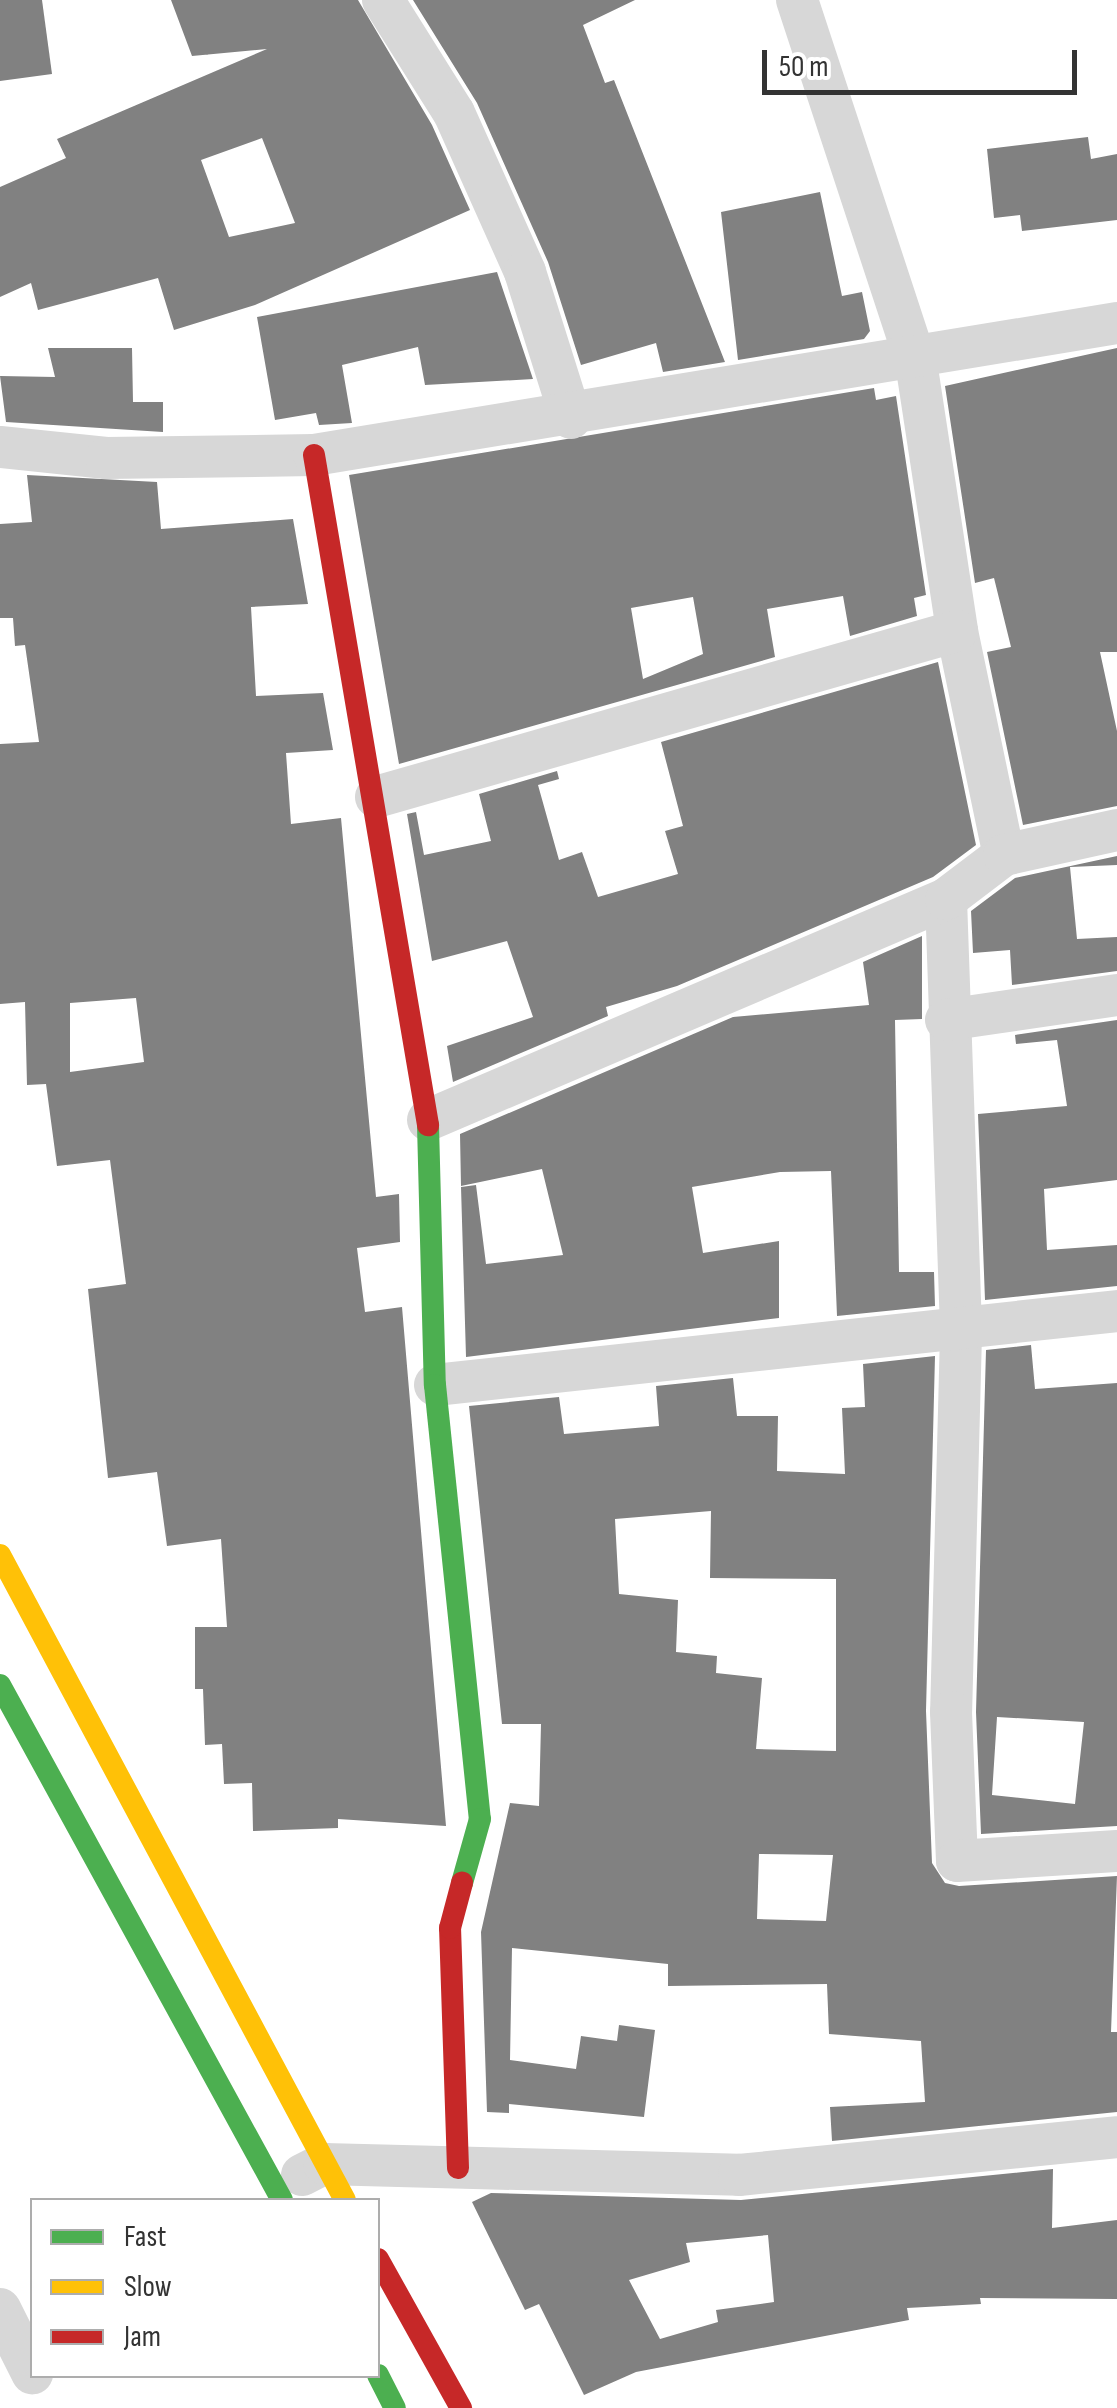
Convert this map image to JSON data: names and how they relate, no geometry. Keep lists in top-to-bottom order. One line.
{"legend":["Fast","Slow","Jam"],"scale_bar":"50 m"}
